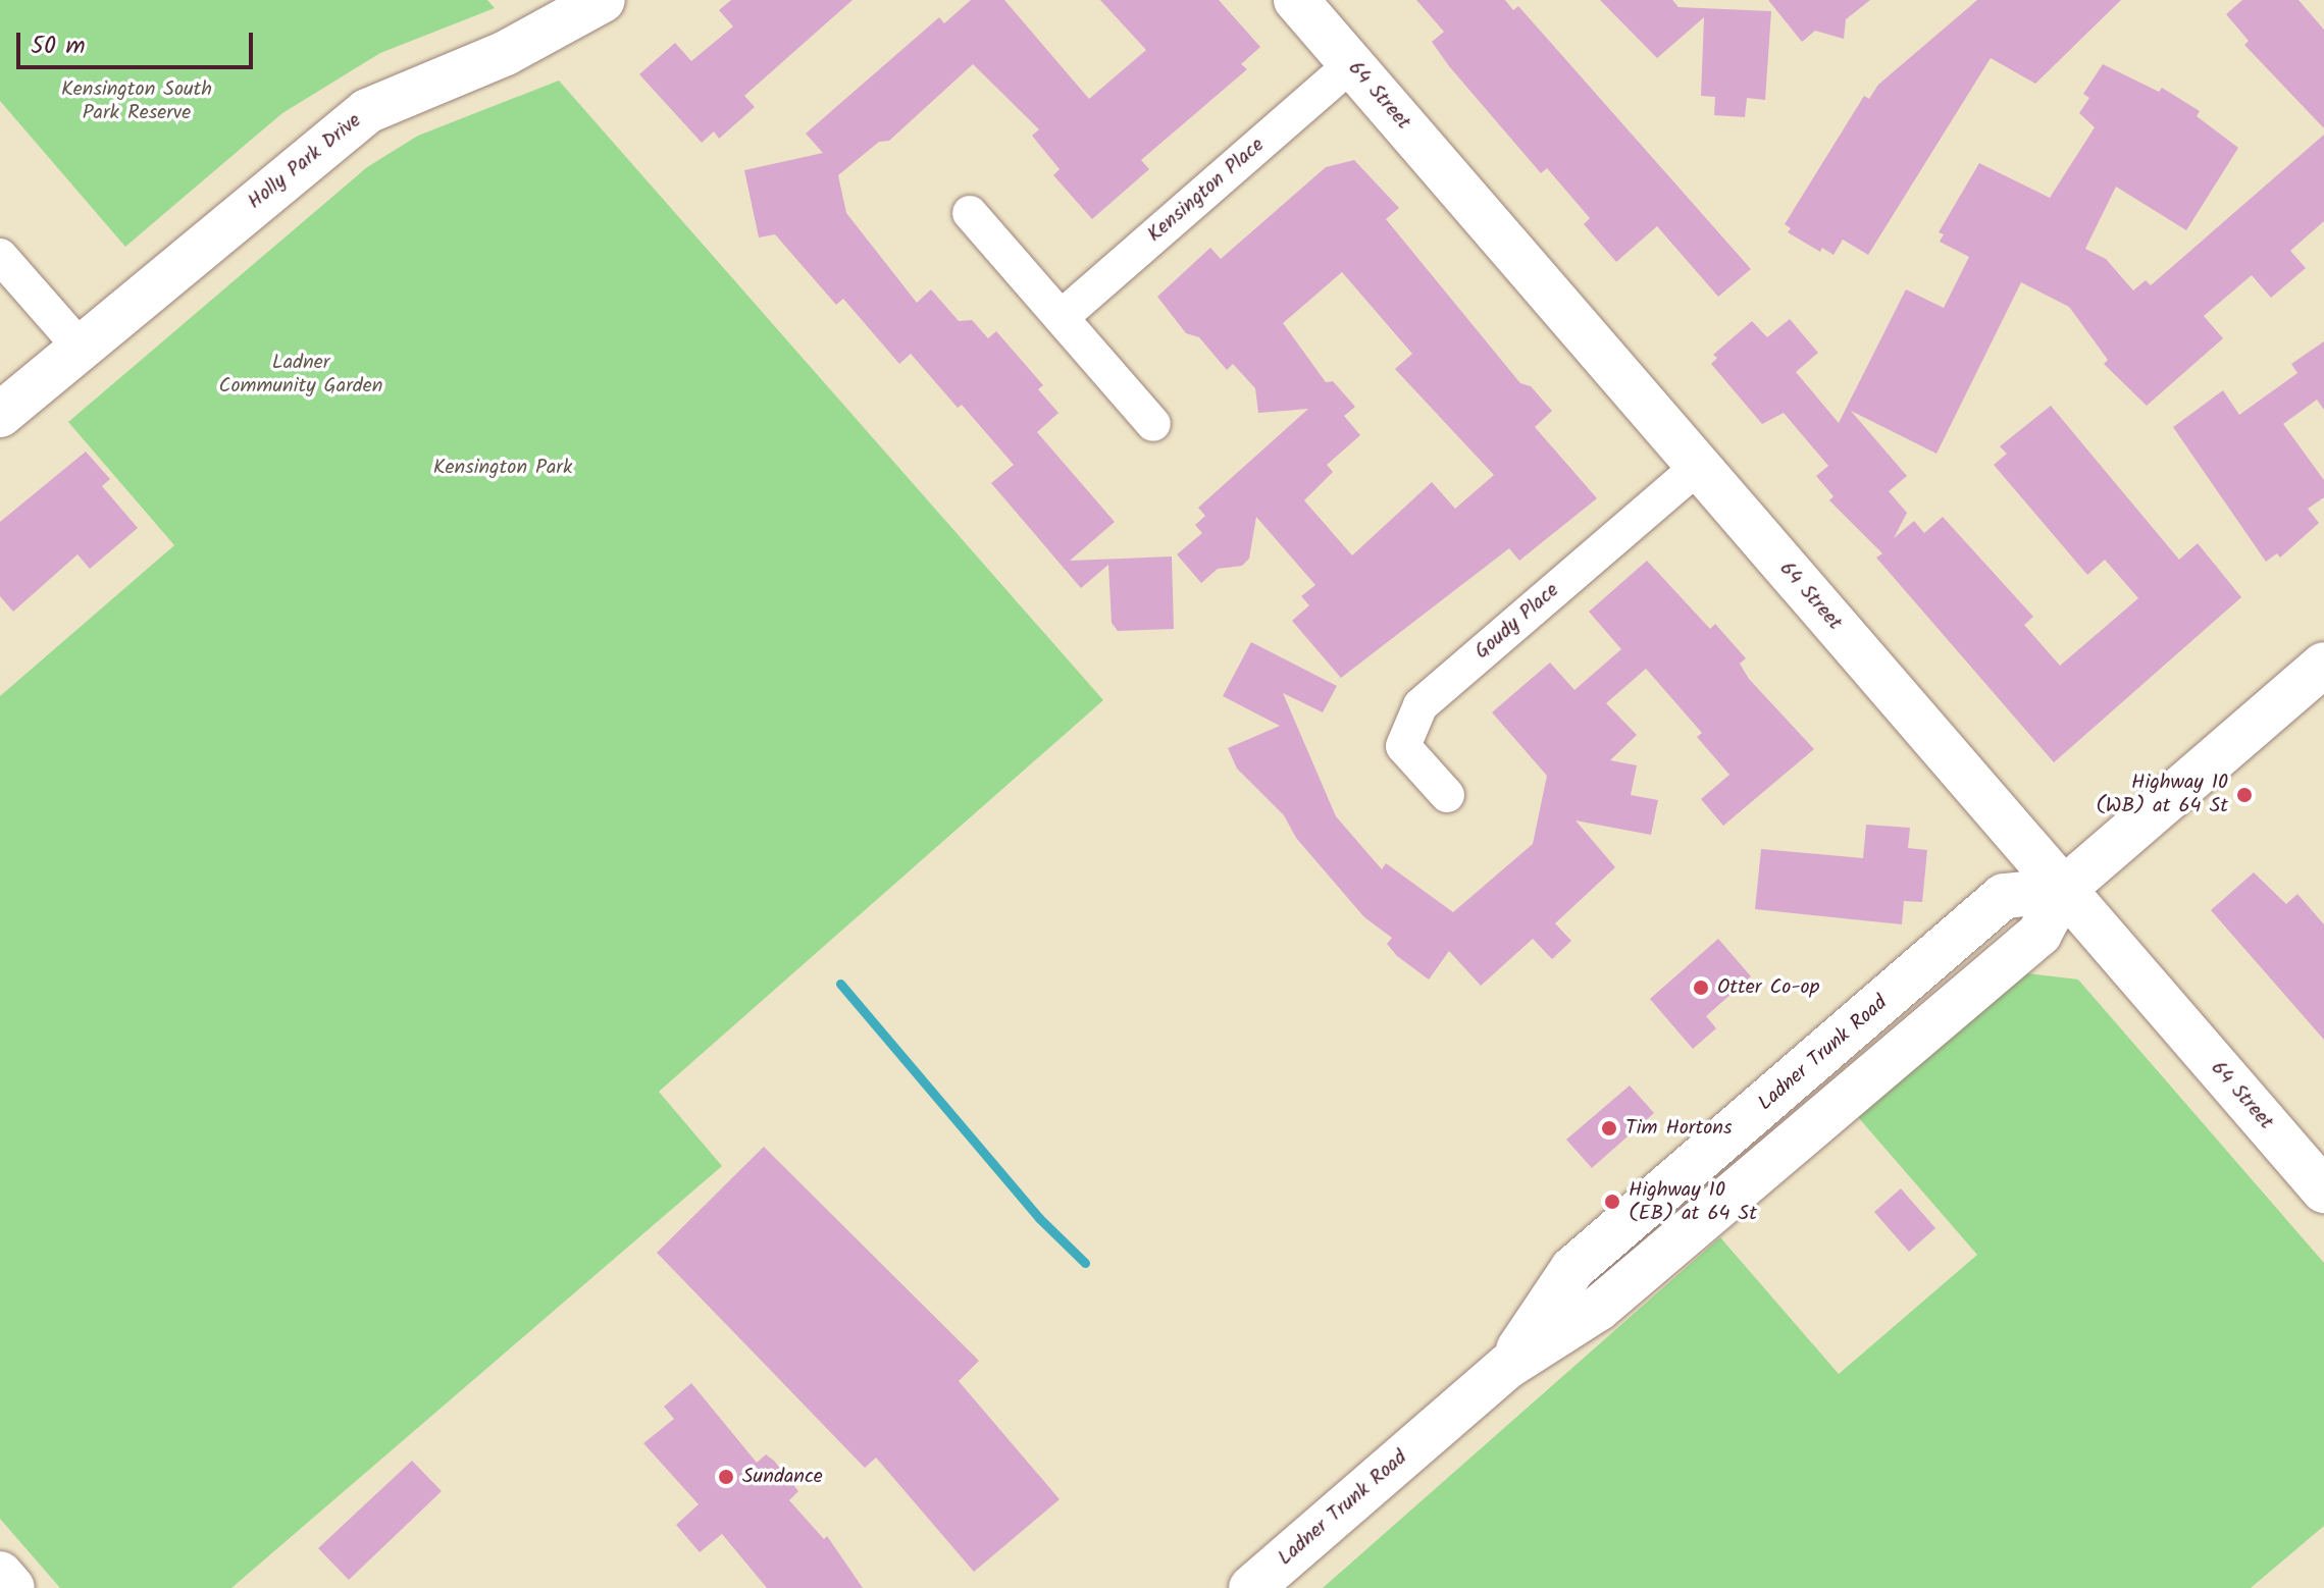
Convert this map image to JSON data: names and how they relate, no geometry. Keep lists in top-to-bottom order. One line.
{"streets":{"street":["64 Street","Holly Park Drive","Kensington Place","Goudy Place","Ladner Trunk Road"]},"crossings":[["64 Street","Kensington Place"],["64 Street","Goudy Place"],["64 Street","Ladner Trunk Road"]],"parks":["Kensington South Park Reserve","Ladner Community Garden","Kensington Park"],"places":["Highway 10 (WB) at 64 St","Otter Co-op","Tim Hortons","Highway 10 (EB) at 64 St","Sundance"],"scale_bar":"50 m"}
